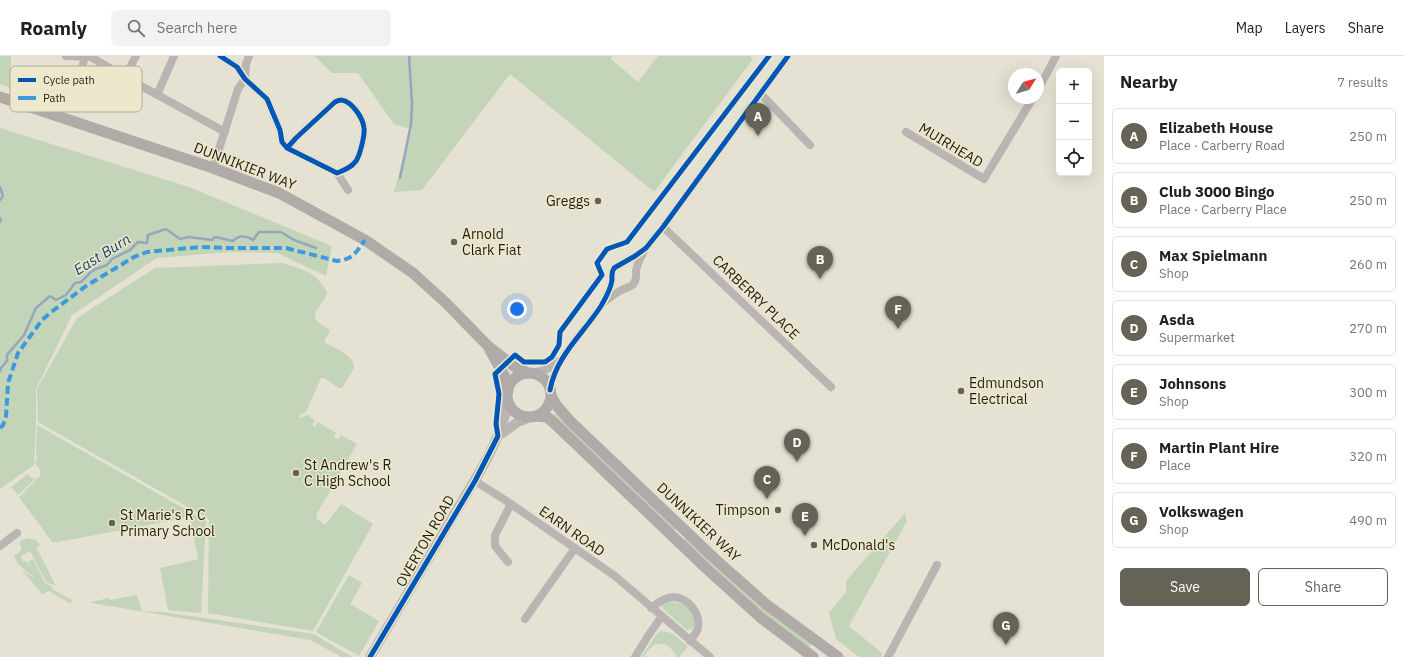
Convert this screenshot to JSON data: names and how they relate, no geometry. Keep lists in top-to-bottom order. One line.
{"streets":{"main road":["DUNNIKIER WAY"],"street":["MUIRHEAD","CARBERRY PLACE","EARN ROAD","OVERTON ROAD"]},"crossings":[["DUNNIKIER WAY","OVERTON ROAD"],["EARN ROAD","OVERTON ROAD"]],"water":["East Burn"],"places":["Greggs","Arnold Clark Fiat","Edmundson Electrical","St Andrew's R C High School","Timpson","St Marie's R C Primary School","McDonald's"],"legend":["Cycle path","Path"],"north":"top right","page":{"header":"Roamly","search":"Search here","nav":["Map","Layers","Share"],"heading":["Nearby","7 results"],"map_buttons":["+","−"],"pins":["A","B","F","D","C","E","G"],"list":[{"mark":"A","name":"Elizabeth House","note":"Place · Carberry Road","value":"250 m"},{"mark":"B","name":"Club 3000 Bingo","note":"Place · Carberry Place","value":"250 m"},{"mark":"C","name":"Max Spielmann","note":"Shop","value":"260 m"},{"mark":"D","name":"Asda","note":"Supermarket","value":"270 m"},{"mark":"E","name":"Johnsons","note":"Shop","value":"300 m"},{"mark":"F","name":"Martin Plant Hire","note":"Place","value":"320 m"},{"mark":"G","name":"Volkswagen","note":"Shop","value":"490 m"}],"buttons":["Save","Share"]}}
